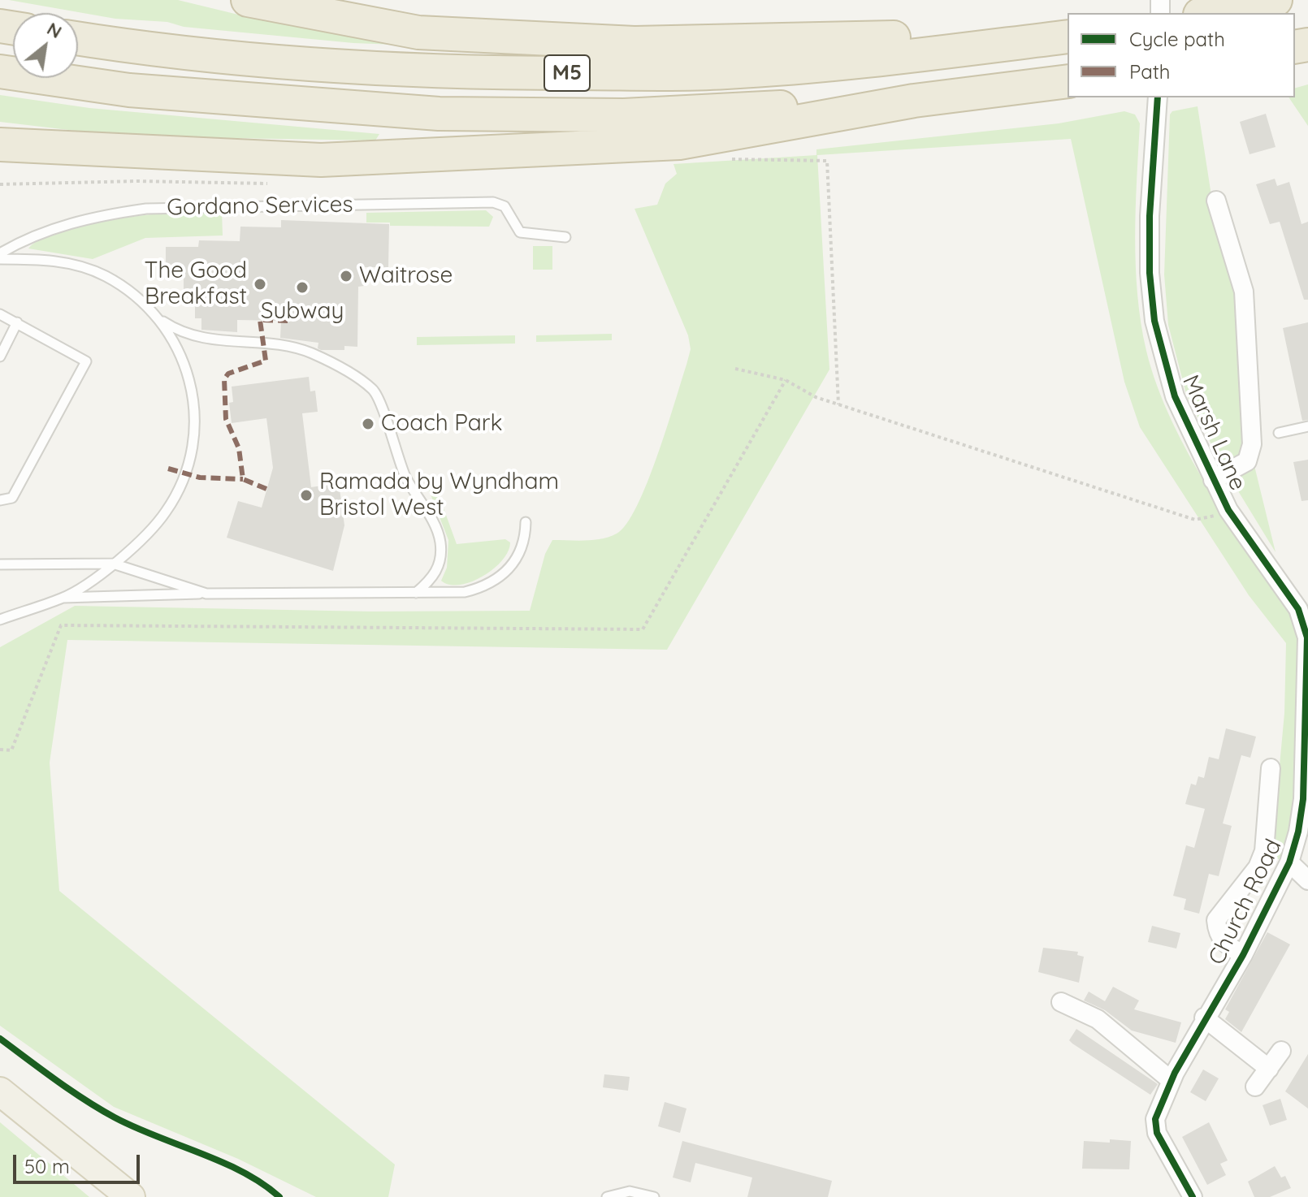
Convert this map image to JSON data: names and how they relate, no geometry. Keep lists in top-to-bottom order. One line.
{"streets":{"highway":["M5"],"street":["Marsh Lane","Church Road"],"lane":["Gordano Services"]},"crossings":[["Marsh Lane","Church Road"]],"places":["Waitrose","The Good Breakfast","Subway","Coach Park","Ramada by Wyndham Bristol West"],"legend":["Cycle path","Path"],"scale_bar":"50 m","north":"top right"}
